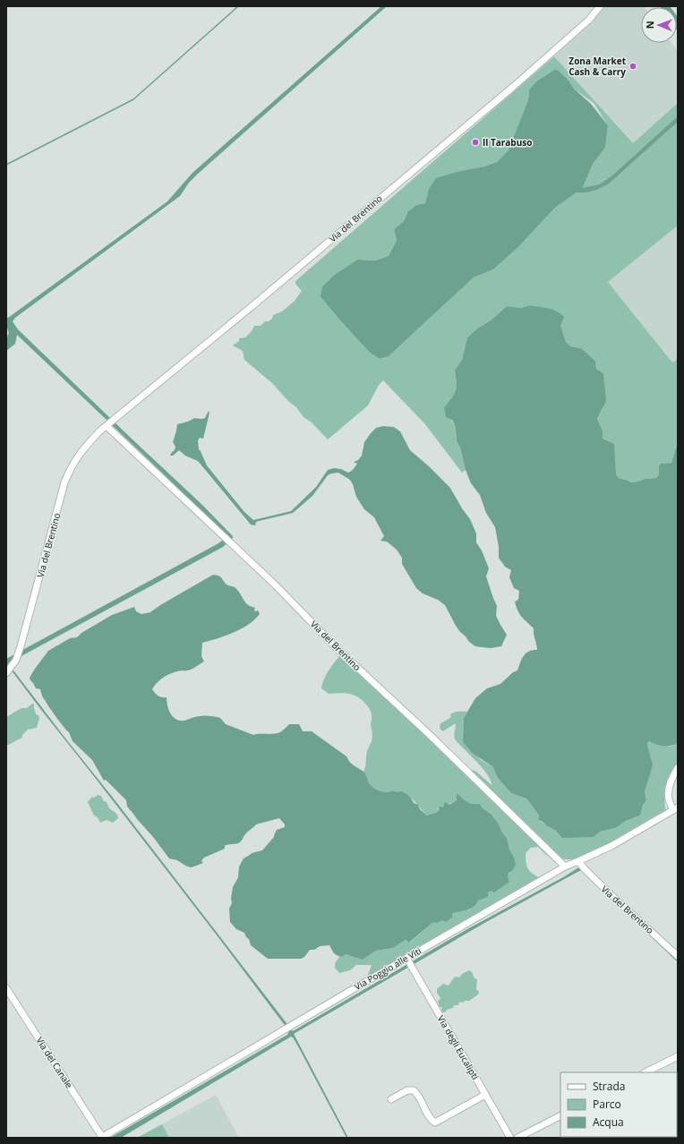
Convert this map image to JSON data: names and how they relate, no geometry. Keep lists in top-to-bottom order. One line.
{"streets":{"street":["Via del Brentino","Via Poggio alle Viti","Via degli Eucalipti","Via del Canale"]},"crossings":[["Via del Brentino","Via Poggio alle Viti"],["Via Poggio alle Viti","Via degli Eucalipti"],["Via Poggio alle Viti","Via del Canale"]],"places":["Zona Market Cash & Carry","Il Tarabuso"],"legend":["Strada","Parco","Acqua"],"north":"left"}
